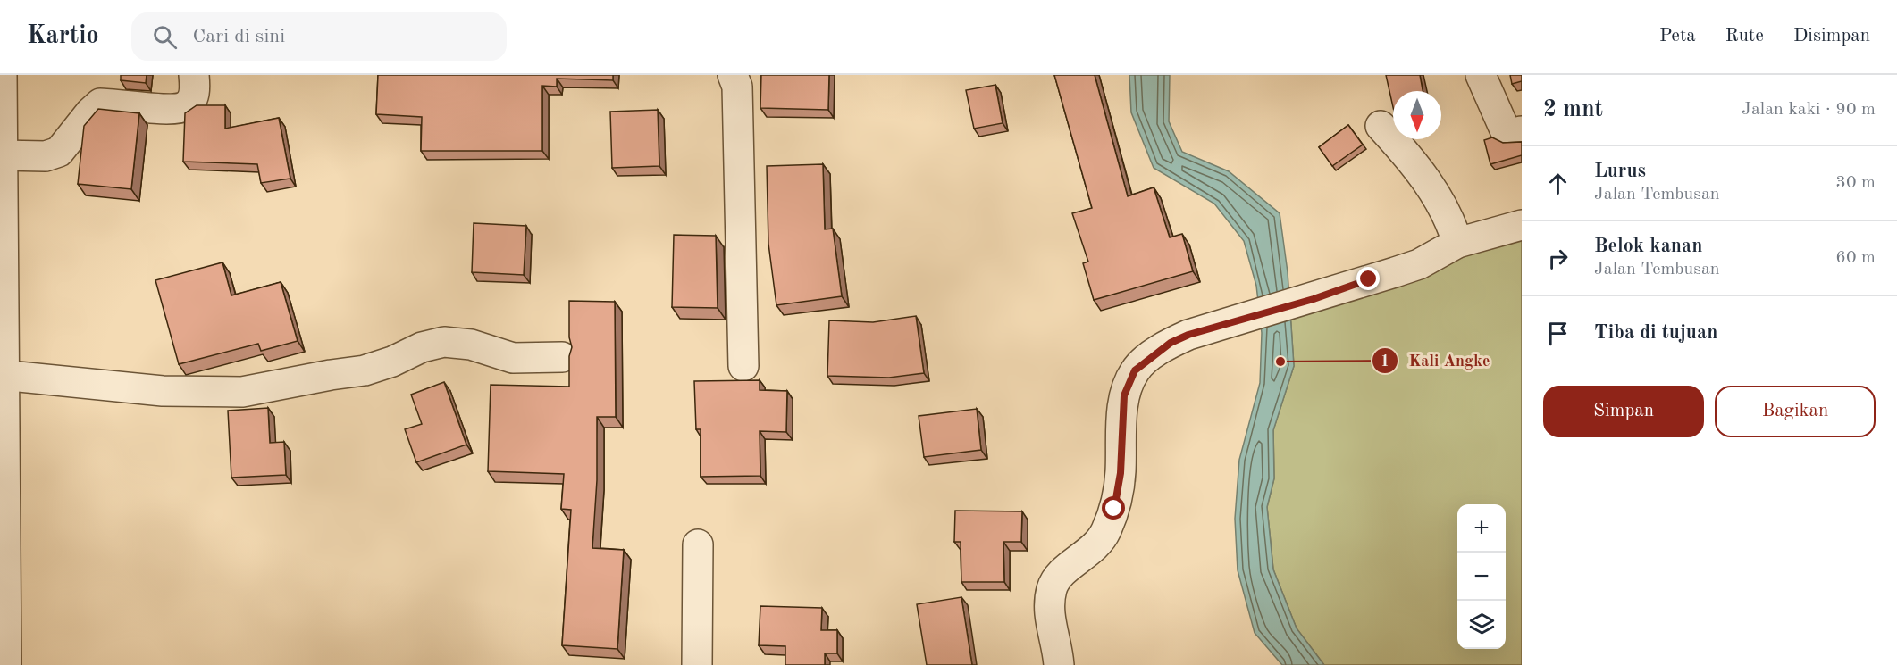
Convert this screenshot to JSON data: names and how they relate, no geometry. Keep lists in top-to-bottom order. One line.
{"places":["Kali Angke"],"north":"bottom","page":{"header":"Kartio","search":"Cari di sini","nav":["Peta","Rute","Disimpan"],"heading":["2 mnt","Jalan kaki · 90 m"],"list":[["Lurus","Jalan Tembusan","30 m"],["Belok kanan","Jalan Tembusan","60 m"],"Tiba di tujuan"],"buttons":["Simpan","Bagikan"],"map_buttons":["+","−"]}}
